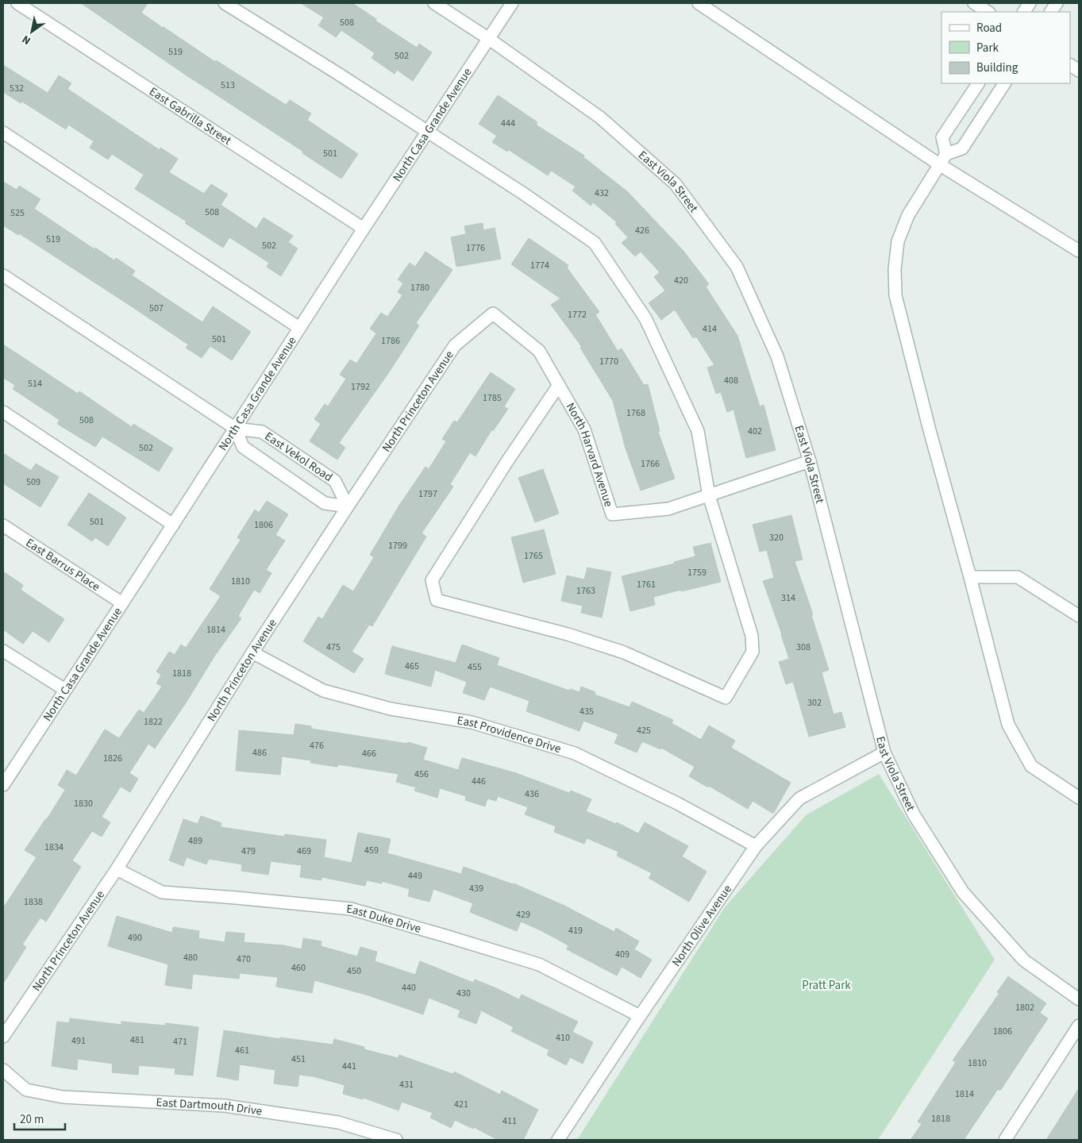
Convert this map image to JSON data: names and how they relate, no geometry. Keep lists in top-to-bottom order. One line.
{"streets":{"street":["East Gabrilla Street","North Casa Grande Avenue","East Viola Street","North Princeton Avenue","North Harvard Avenue","East Vekol Road","East Barrus Place","East Providence Drive","East Duke Drive","North Olive Avenue","East Dartmouth Drive"]},"crossings":[["East Gabrilla Street","North Casa Grande Avenue"],["North Casa Grande Avenue","East Viola Street"],["North Casa Grande Avenue","East Vekol Road"],["North Casa Grande Avenue","East Barrus Place"],["East Viola Street","North Harvard Avenue"],["East Viola Street","North Olive Avenue"],["North Princeton Avenue","North Harvard Avenue"],["North Princeton Avenue","East Vekol Road"],["North Princeton Avenue","East Providence Drive"],["North Princeton Avenue","East Duke Drive"],["East Providence Drive","North Olive Avenue"],["East Duke Drive","North Olive Avenue"]],"parks":["Pratt Park"],"house_numbers":["508","519","502","513","532","444","501","432","508","525","426","519","502","1776","1774","420","1780","507","1772","414","501","1786","1770","408","514","1792","1785","1768","508","402","502","1766","509","1797","501","1806","320","1799","1765","1759","1810","1761","1763","314","1814","475","308","465","455","1818","302","435","1822","425","476","486","466","1826","456","446","436","1830","489","1834","459","479","469","449","439","1838","429","419","490","409","480","470","460","450","440","430","1802","1806","410","481","491","471","461","451","1810","441","431","1814","421","1818","411"],"legend":["Road","Park","Building"],"scale_bar":"20 m","north":"bottom left"}
